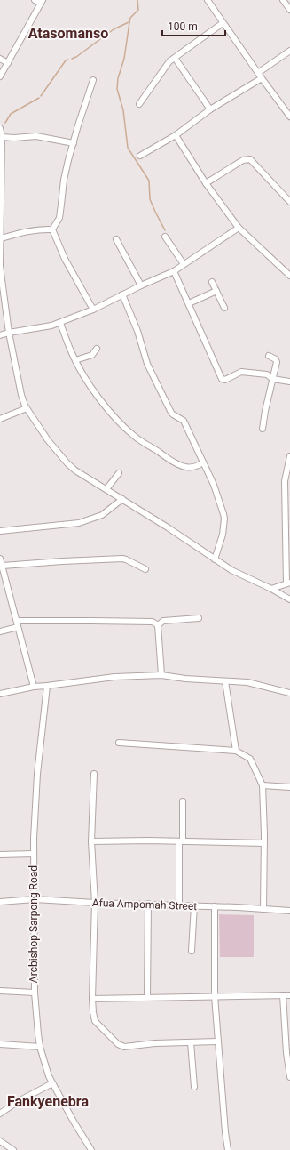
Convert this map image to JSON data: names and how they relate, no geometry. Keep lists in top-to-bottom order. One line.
{"streets":{"street":["Afua Ampomah Street","Arcbishop Sarpong Road"]},"crossings":[["Afua Ampomah Street","Arcbishop Sarpong Road"]],"districts":["Atasomanso","Fankyenebra"],"scale_bar":"100 m"}
